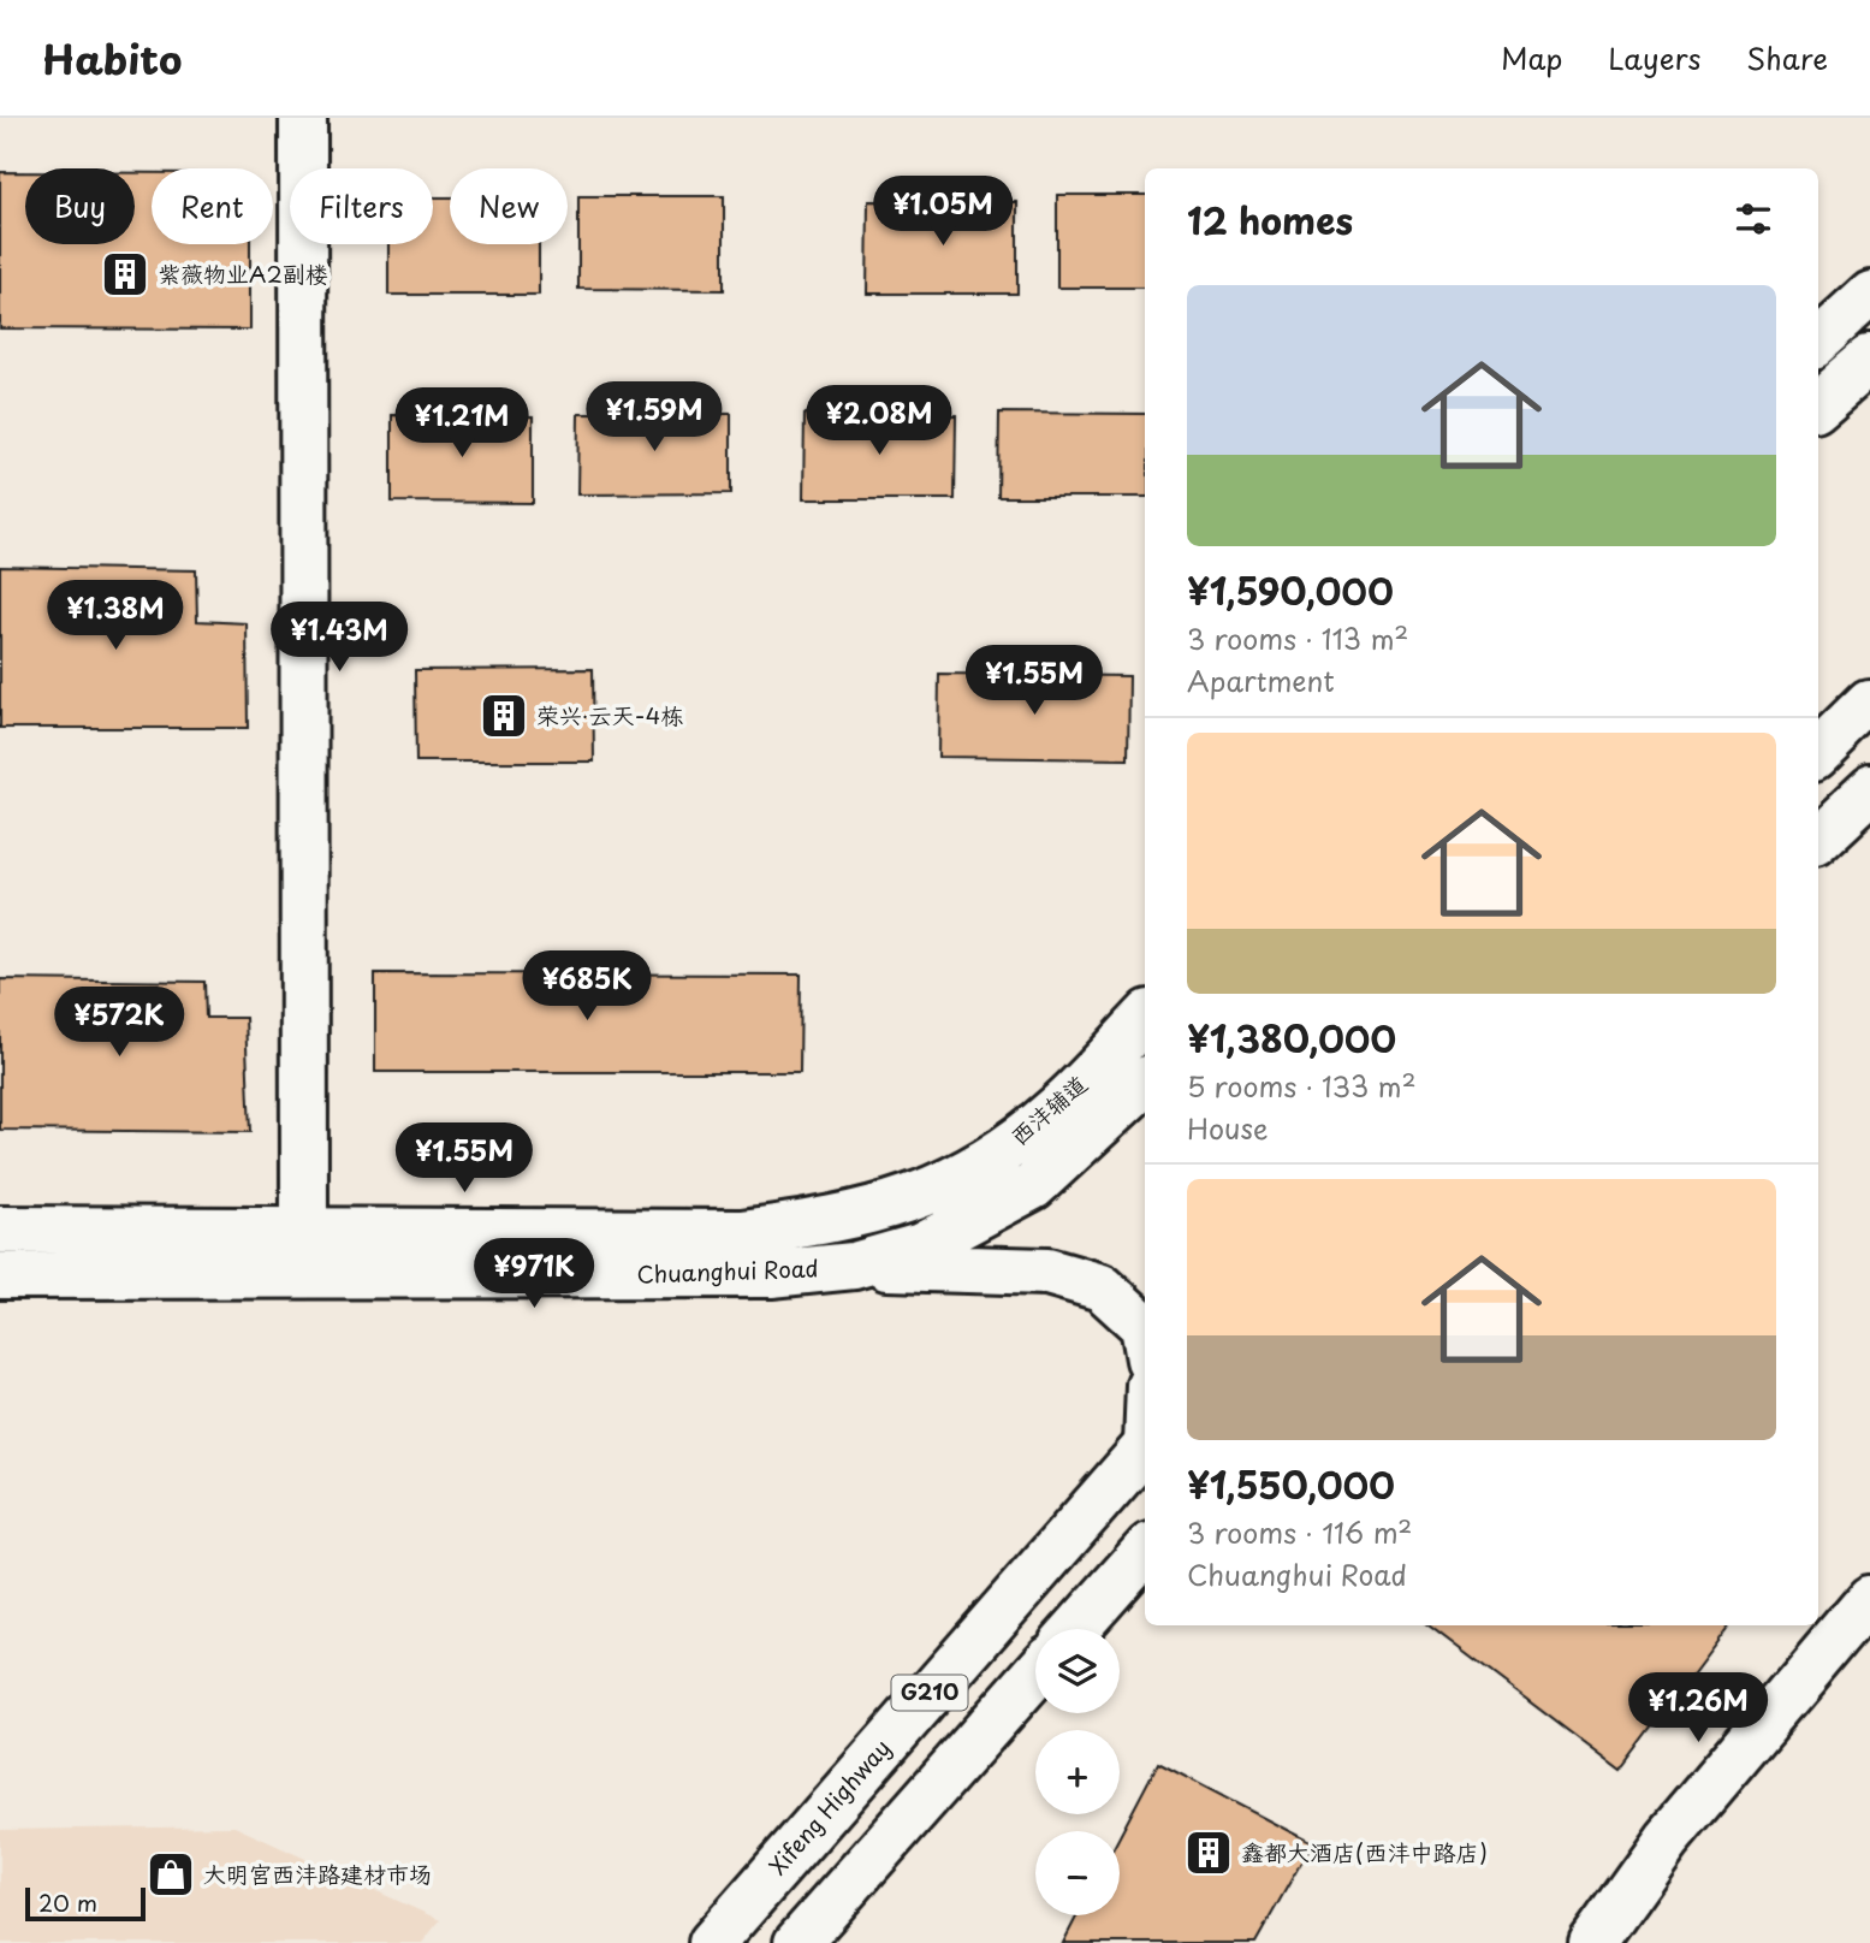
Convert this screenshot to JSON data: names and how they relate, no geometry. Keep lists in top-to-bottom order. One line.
{"streets":{"main road":["西沣辅道","Chuanghui Road","G210","Xifeng Highway"]},"crossings":[["西沣辅道","Chuanghui Road"]],"places":{"building":["紫薇物业A2副楼","荣兴·云天-4栋","鑫都大酒店(西沣中路店)"],"shop":["大明宫西沣路建材市场"]},"scale_bar":"20 m","page":{"header":"Habito","nav":["Map","Layers","Share"],"chip":["Buy","Rent","Filters","New"],"heading":"12 homes","price":["¥1.05M","¥1.59M","¥2.08M","¥1.21M","¥1.38M","¥1.43M","¥1.55M","¥685K","¥572K","¥1.55M","¥971K","¥1.26M"],"list":[{"name":"¥1,590,000","note":"3 rooms · 113 m² · Apartment"},{"name":"¥1,380,000","note":"5 rooms · 133 m² · House"},{"name":"¥1,550,000","note":"3 rooms · 116 m² · Chuanghui Road"}],"map_buttons":["+","−"],"scale":"20 m"}}
